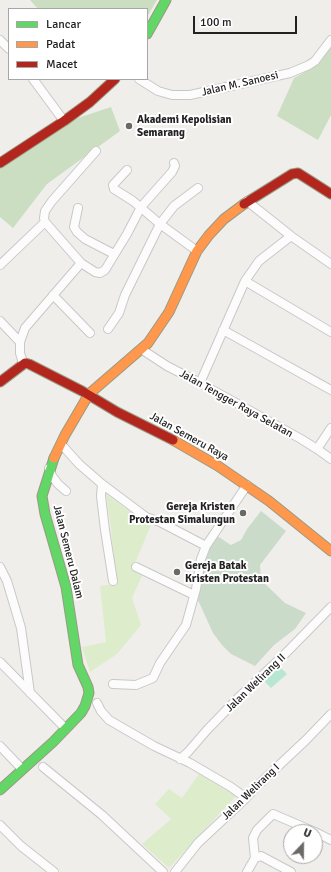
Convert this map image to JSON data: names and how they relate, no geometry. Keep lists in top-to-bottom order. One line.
{"streets":{"street":["Jalan M. Sanoesi","Jalan Tengger Raya Selatan","Jalan Semeru Raya","Jalan Semeru Dalam","Jalan Welirang II","Jalan Welirang I"]},"crossings":[["Jalan Tengger Raya Selatan","Jalan Semeru Dalam"],["Jalan Semeru Raya","Jalan Semeru Dalam"]],"places":["Akademi Kepolisian Semarang","Gereja Kristen Protestan Simalungun","Gereja Batak Kristen Protestan"],"legend":["Lancar","Padat","Macet"],"scale_bar":"100 m","north":"top"}
